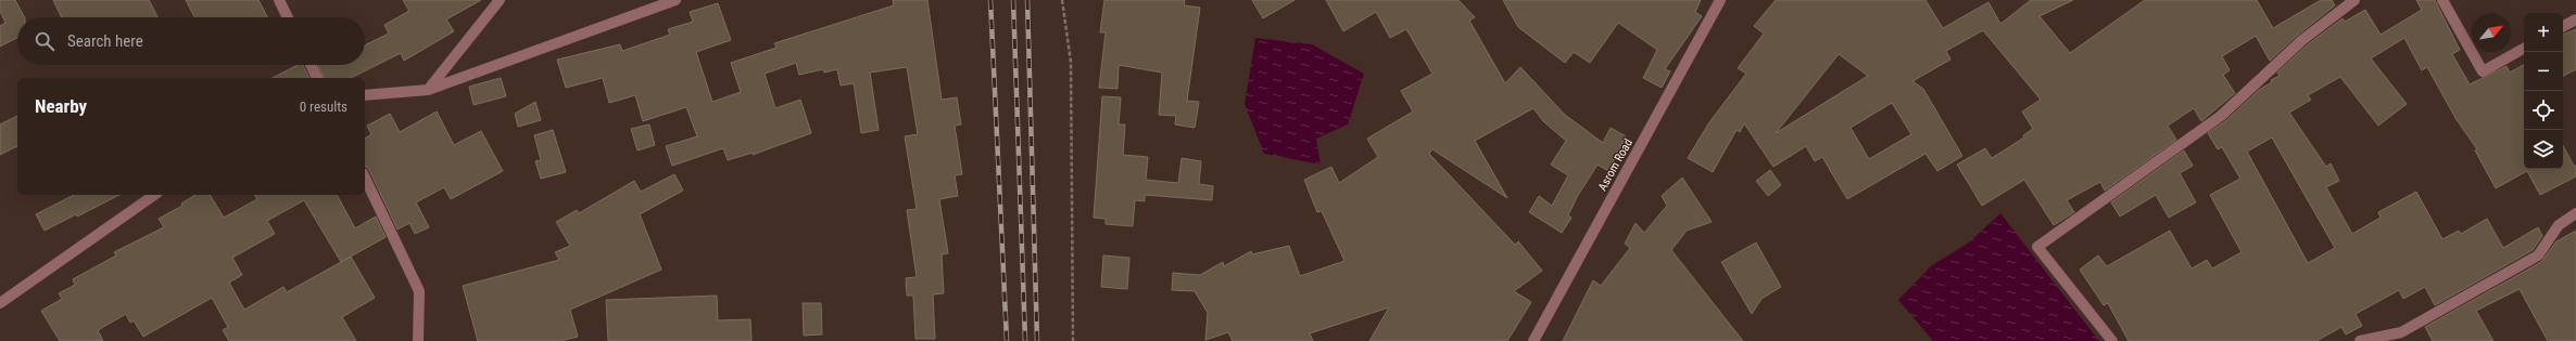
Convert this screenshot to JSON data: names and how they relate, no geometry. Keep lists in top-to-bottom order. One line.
{"streets":{"street":["Asrom Road"]},"north":"top right","page":{"map_buttons":["+","−"],"search":"Search here","heading":["Nearby","0 results"]}}
